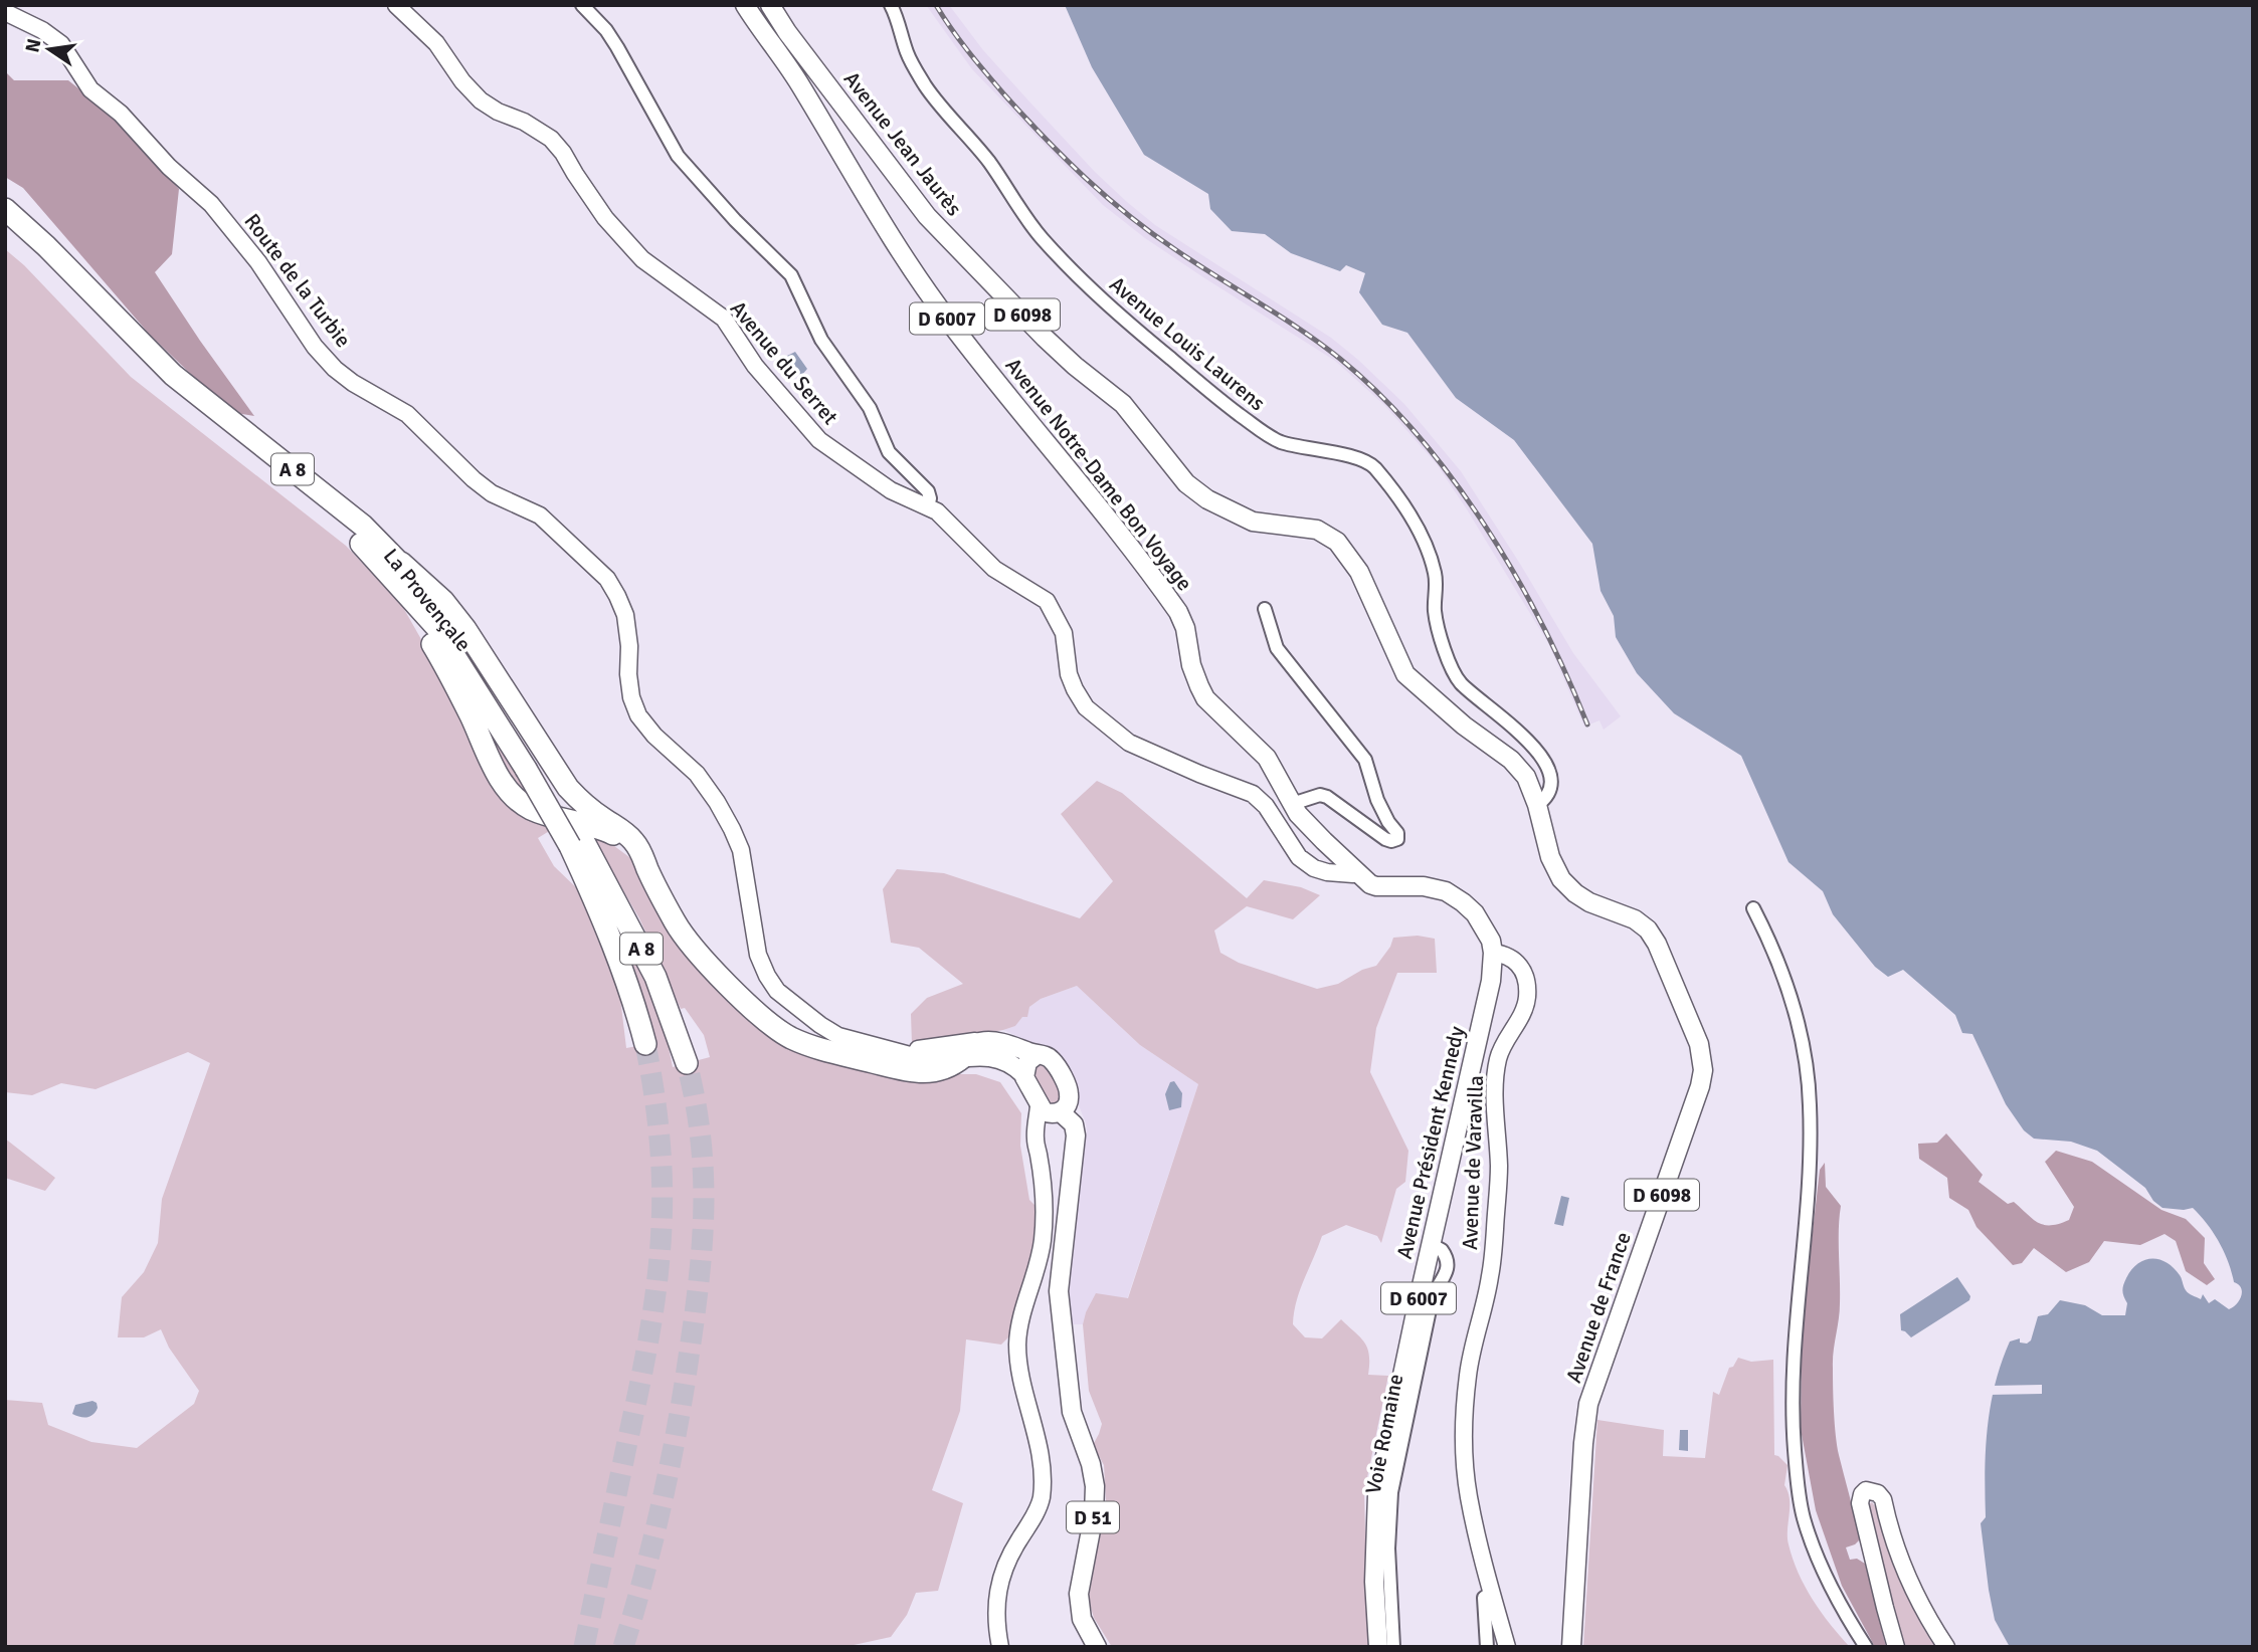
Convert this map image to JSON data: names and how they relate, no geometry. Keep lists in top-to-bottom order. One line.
{"streets":{"highway":["A 8","La Provençale"],"main road":["Avenue Jean Jaurès","Route de la Turbie","D 6098","D 6007","Avenue Notre-Dame Bon Voyage","Avenue Président Kennedy","Avenue de France","D 51"],"street":["Avenue Louis Laurens","Avenue du Serret","Avenue de Varavilla","Voie Romaine"]},"crossings":[["Avenue Jean Jaurès","Avenue Louis Laurens"],["Avenue Jean Jaurès","Avenue de France"],["Route de la Turbie","D 51"],["Avenue Louis Laurens","Avenue de France"],["Avenue du Serret","Avenue Notre-Dame Bon Voyage"],["Avenue Notre-Dame Bon Voyage","Avenue Président Kennedy"],["Avenue Président Kennedy","Avenue de Varavilla"],["Avenue Président Kennedy","Voie Romaine"]],"north":"left"}
